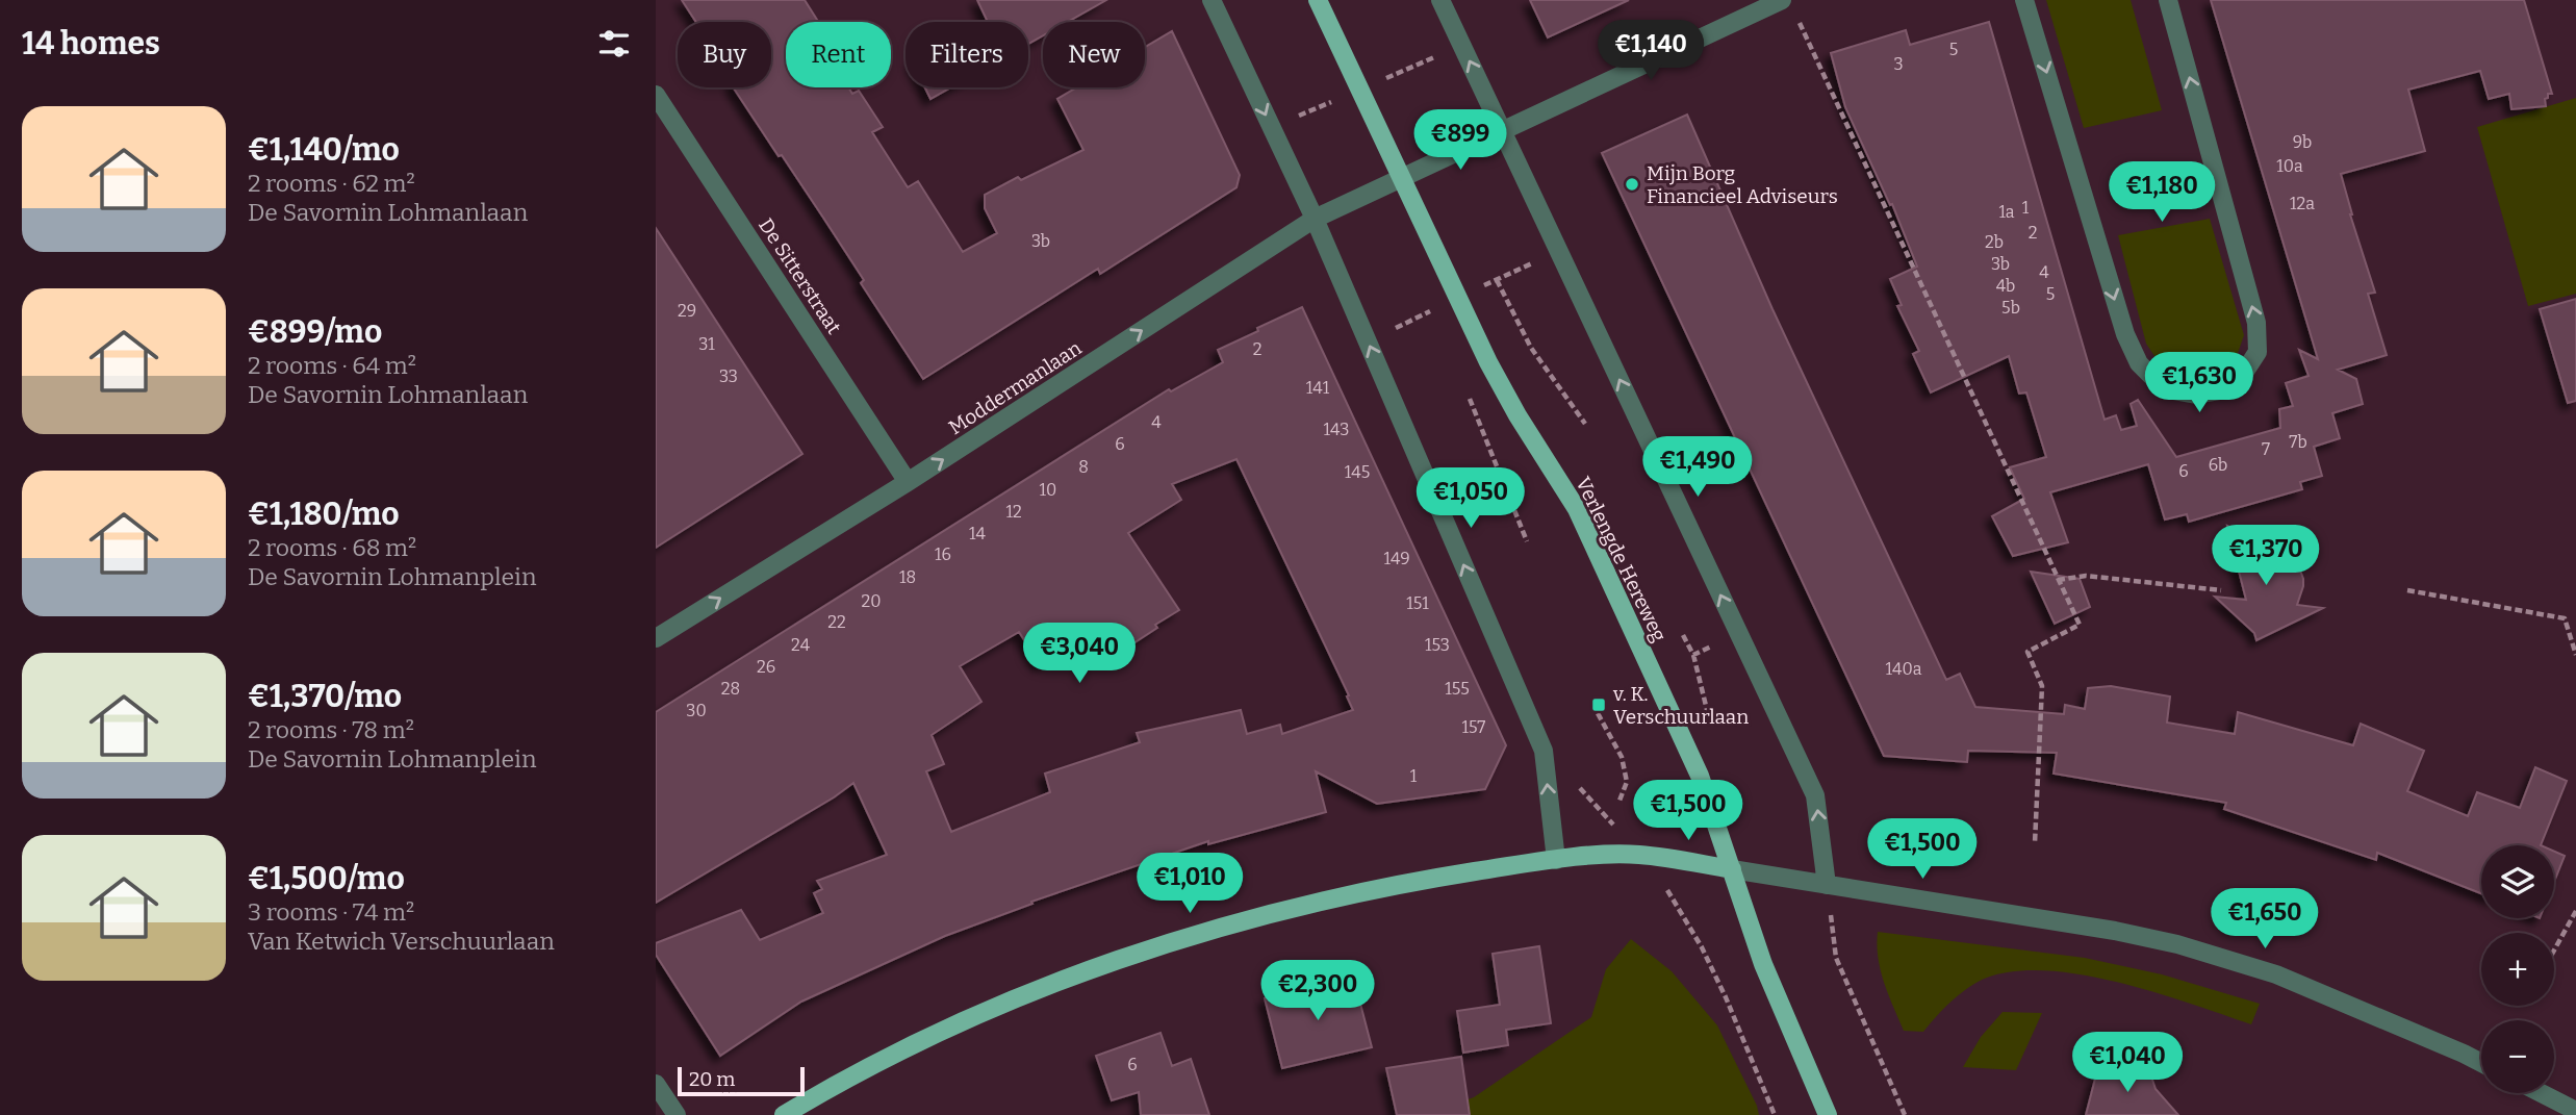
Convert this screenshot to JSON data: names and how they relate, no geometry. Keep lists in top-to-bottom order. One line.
{"streets":{"main road":["Verlengde Hereweg"],"street":["De Sitterstraat","Moddermanlaan"]},"crossings":[["De Sitterstraat","Moddermanlaan"],["Moddermanlaan","Verlengde Hereweg"]],"one_way":["Moddermanlaan"],"places":{"other":["Mijn Borg Financieel Adviseurs"],"transit":["v. K. Verschuurlaan"]},"house_numbers":["5","3","9b","10a","12a","1","1a","2","3b","2b","3b","4","4b","5","5b","29","31","2","33","141","4","143","7b","6","7","6b","8","6","145","10","12","14","16","149","18","20","151","22","24","153","26","140a","28","155","30","157","1","6"],"scale_bar":"20 m","page":{"heading":"14 homes","price":["€1,140","€899","€1,180","€1,630","€1,490","€1,050","€1,370","€3,040","€1,500","€1,500","€1,010","€1,650","€2,300","€1,040"],"chip":["Buy","Rent","Filters","New"],"list":[{"name":"€1,140/mo","note":"2 rooms · 62 m² · De Savornin Lohmanlaan"},{"name":"€899/mo","note":"2 rooms · 64 m² · De Savornin Lohmanlaan"},{"name":"€1,180/mo","note":"2 rooms · 68 m² · De Savornin Lohmanplein"},{"name":"€1,370/mo","note":"2 rooms · 78 m² · De Savornin Lohmanplein"},{"name":"€1,500/mo","note":"3 rooms · 74 m² · Van Ketwich Verschuurlaan"}],"map_buttons":["+","−"],"scale":"20 m"}}
